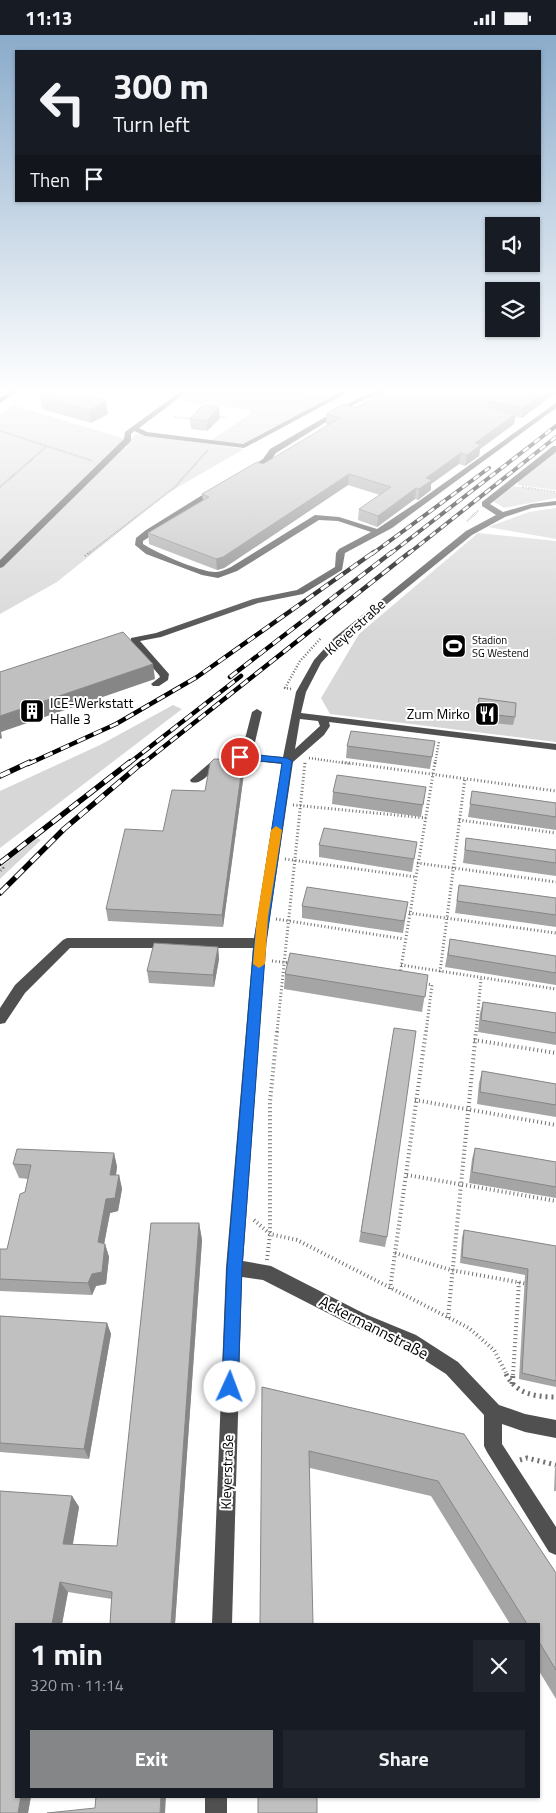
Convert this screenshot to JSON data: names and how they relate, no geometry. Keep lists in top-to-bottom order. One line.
{"streets":{"street":["Kleyerstraße","Ackermannstraße"]},"crossings":[["Kleyerstraße","Ackermannstraße"]],"places":{"sports":["Stadion SG Westend"],"building":["ICE-Werkstatt Halle 3"],"restaurant":["Zum Mirko"]},"page":{"status":"11:13","turn":["300 m","Turn left"],"then":"Then","heading":["1 min","320 m · 11:14"],"buttons":["Exit","Share"]}}
